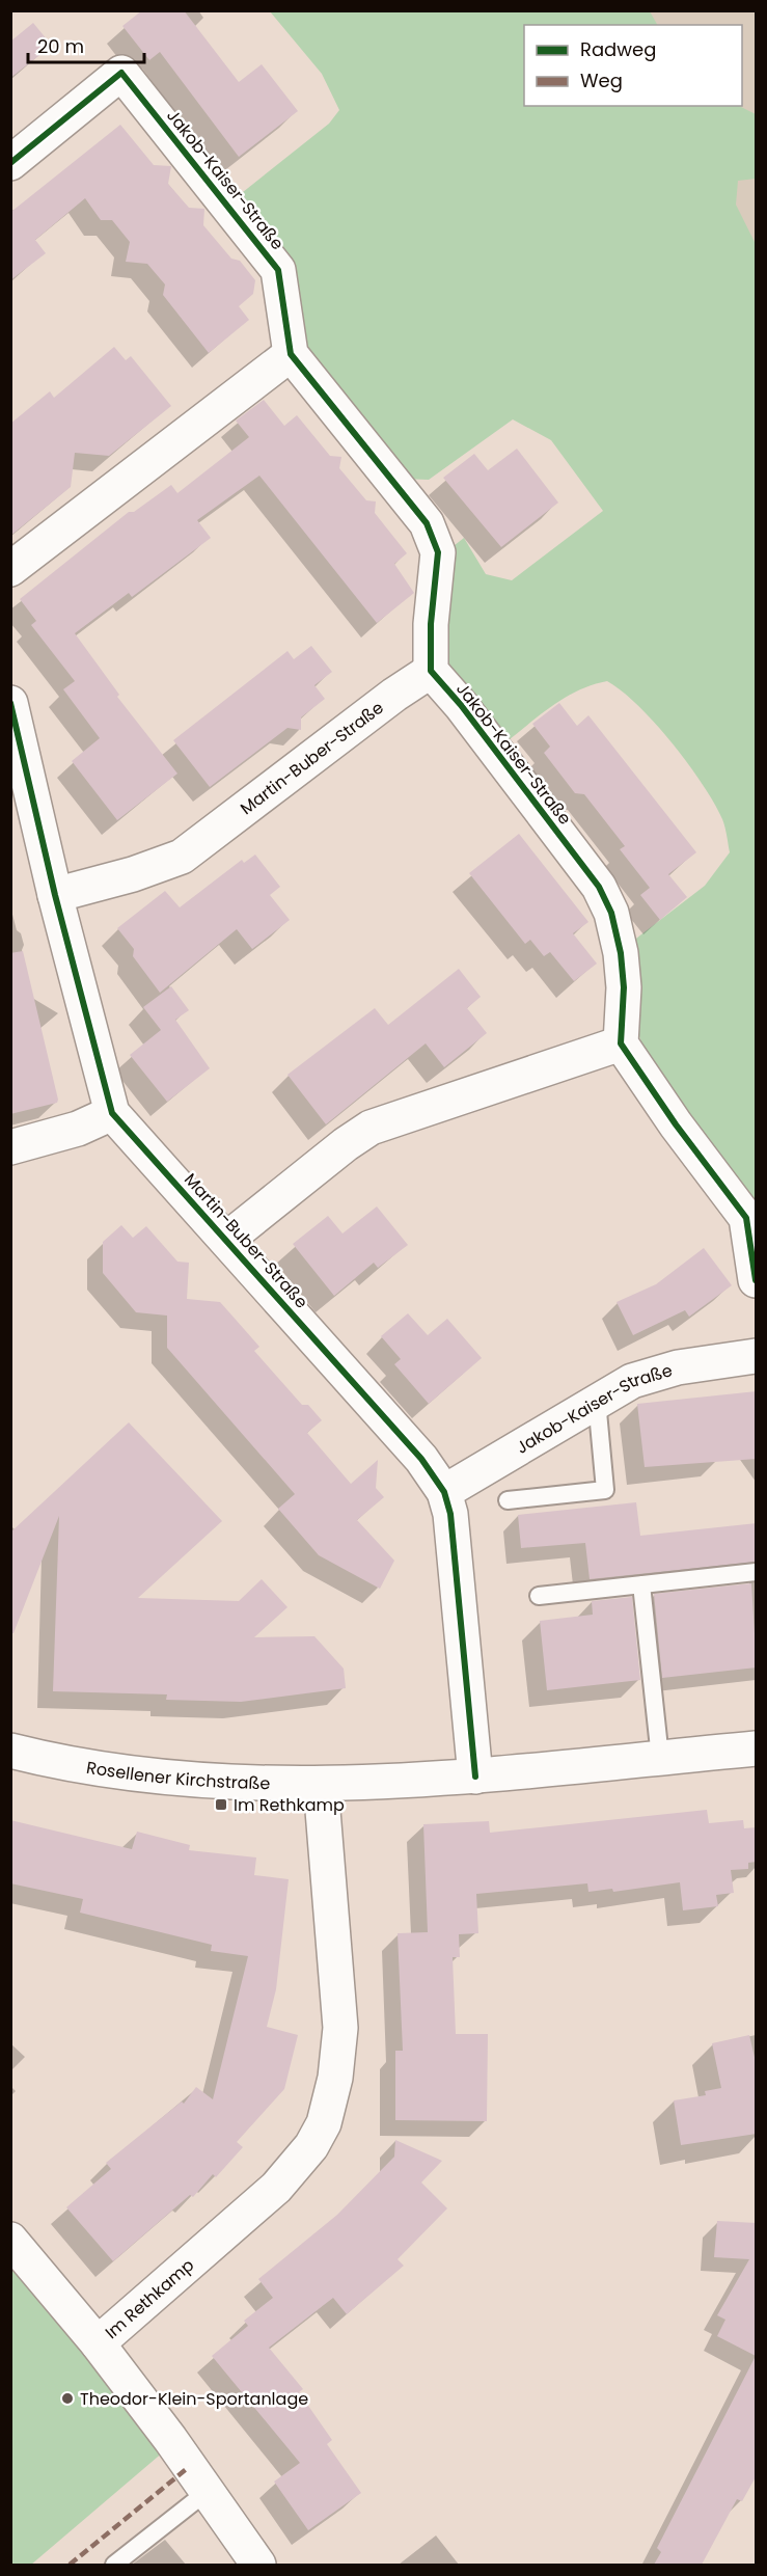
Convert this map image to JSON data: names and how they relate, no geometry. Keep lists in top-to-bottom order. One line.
{"streets":{"street":["Jakob-Kaiser-Straße","Martin-Buber-Straße","Rosellener Kirchstraße","Im Rethkamp"]},"crossings":[["Jakob-Kaiser-Straße","Martin-Buber-Straße"],["Martin-Buber-Straße","Rosellener Kirchstraße"],["Rosellener Kirchstraße","Im Rethkamp"]],"places":{"transit":["Im Rethkamp"],"other":["Theodor-Klein-Sportanlage"]},"legend":["Radweg","Weg"],"scale_bar":"20 m"}
